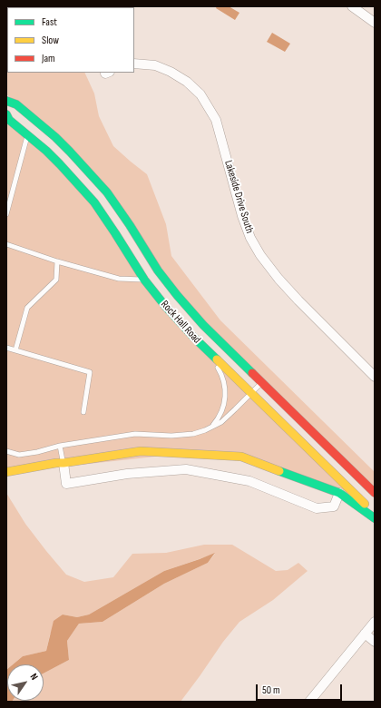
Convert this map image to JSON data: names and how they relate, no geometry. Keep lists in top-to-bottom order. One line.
{"streets":{"main road":["Rock Hall Road"],"street":["Lakeside Drive South"]},"legend":["Fast","Slow","Jam"],"scale_bar":"50 m","north":"top right"}
